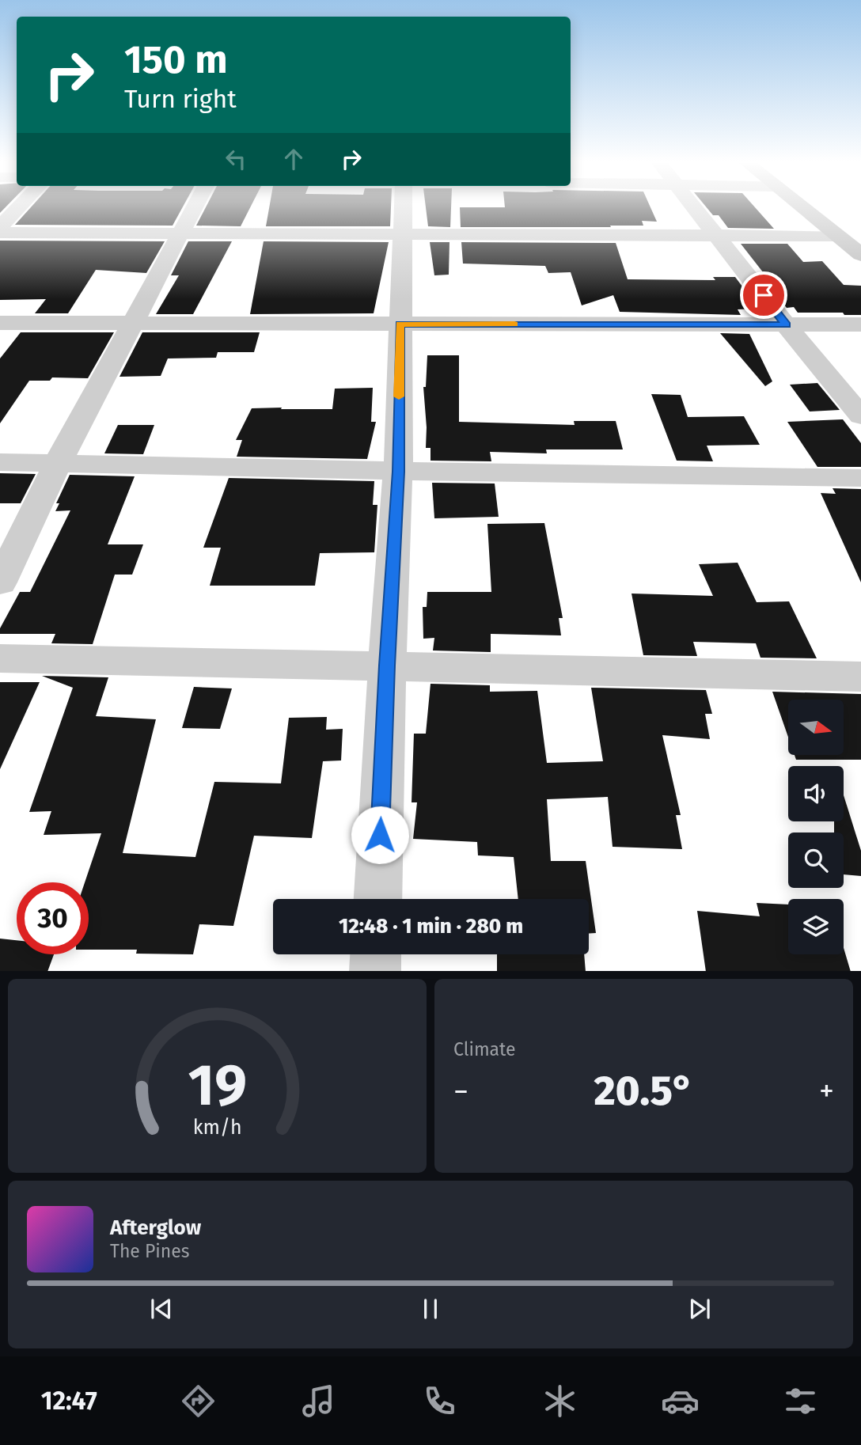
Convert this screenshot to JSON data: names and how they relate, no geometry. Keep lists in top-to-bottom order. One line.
{"north":"right","page":{"turn":["150 m","Turn right"],"limit":"30","trip":"12:48 · 1 min · 280 m","tile":"Climate","heat":["−","20.5°","+"],"song":["Afterglow","The Pines"],"tabs":"12:47","gauge":["19","km/h"]}}
